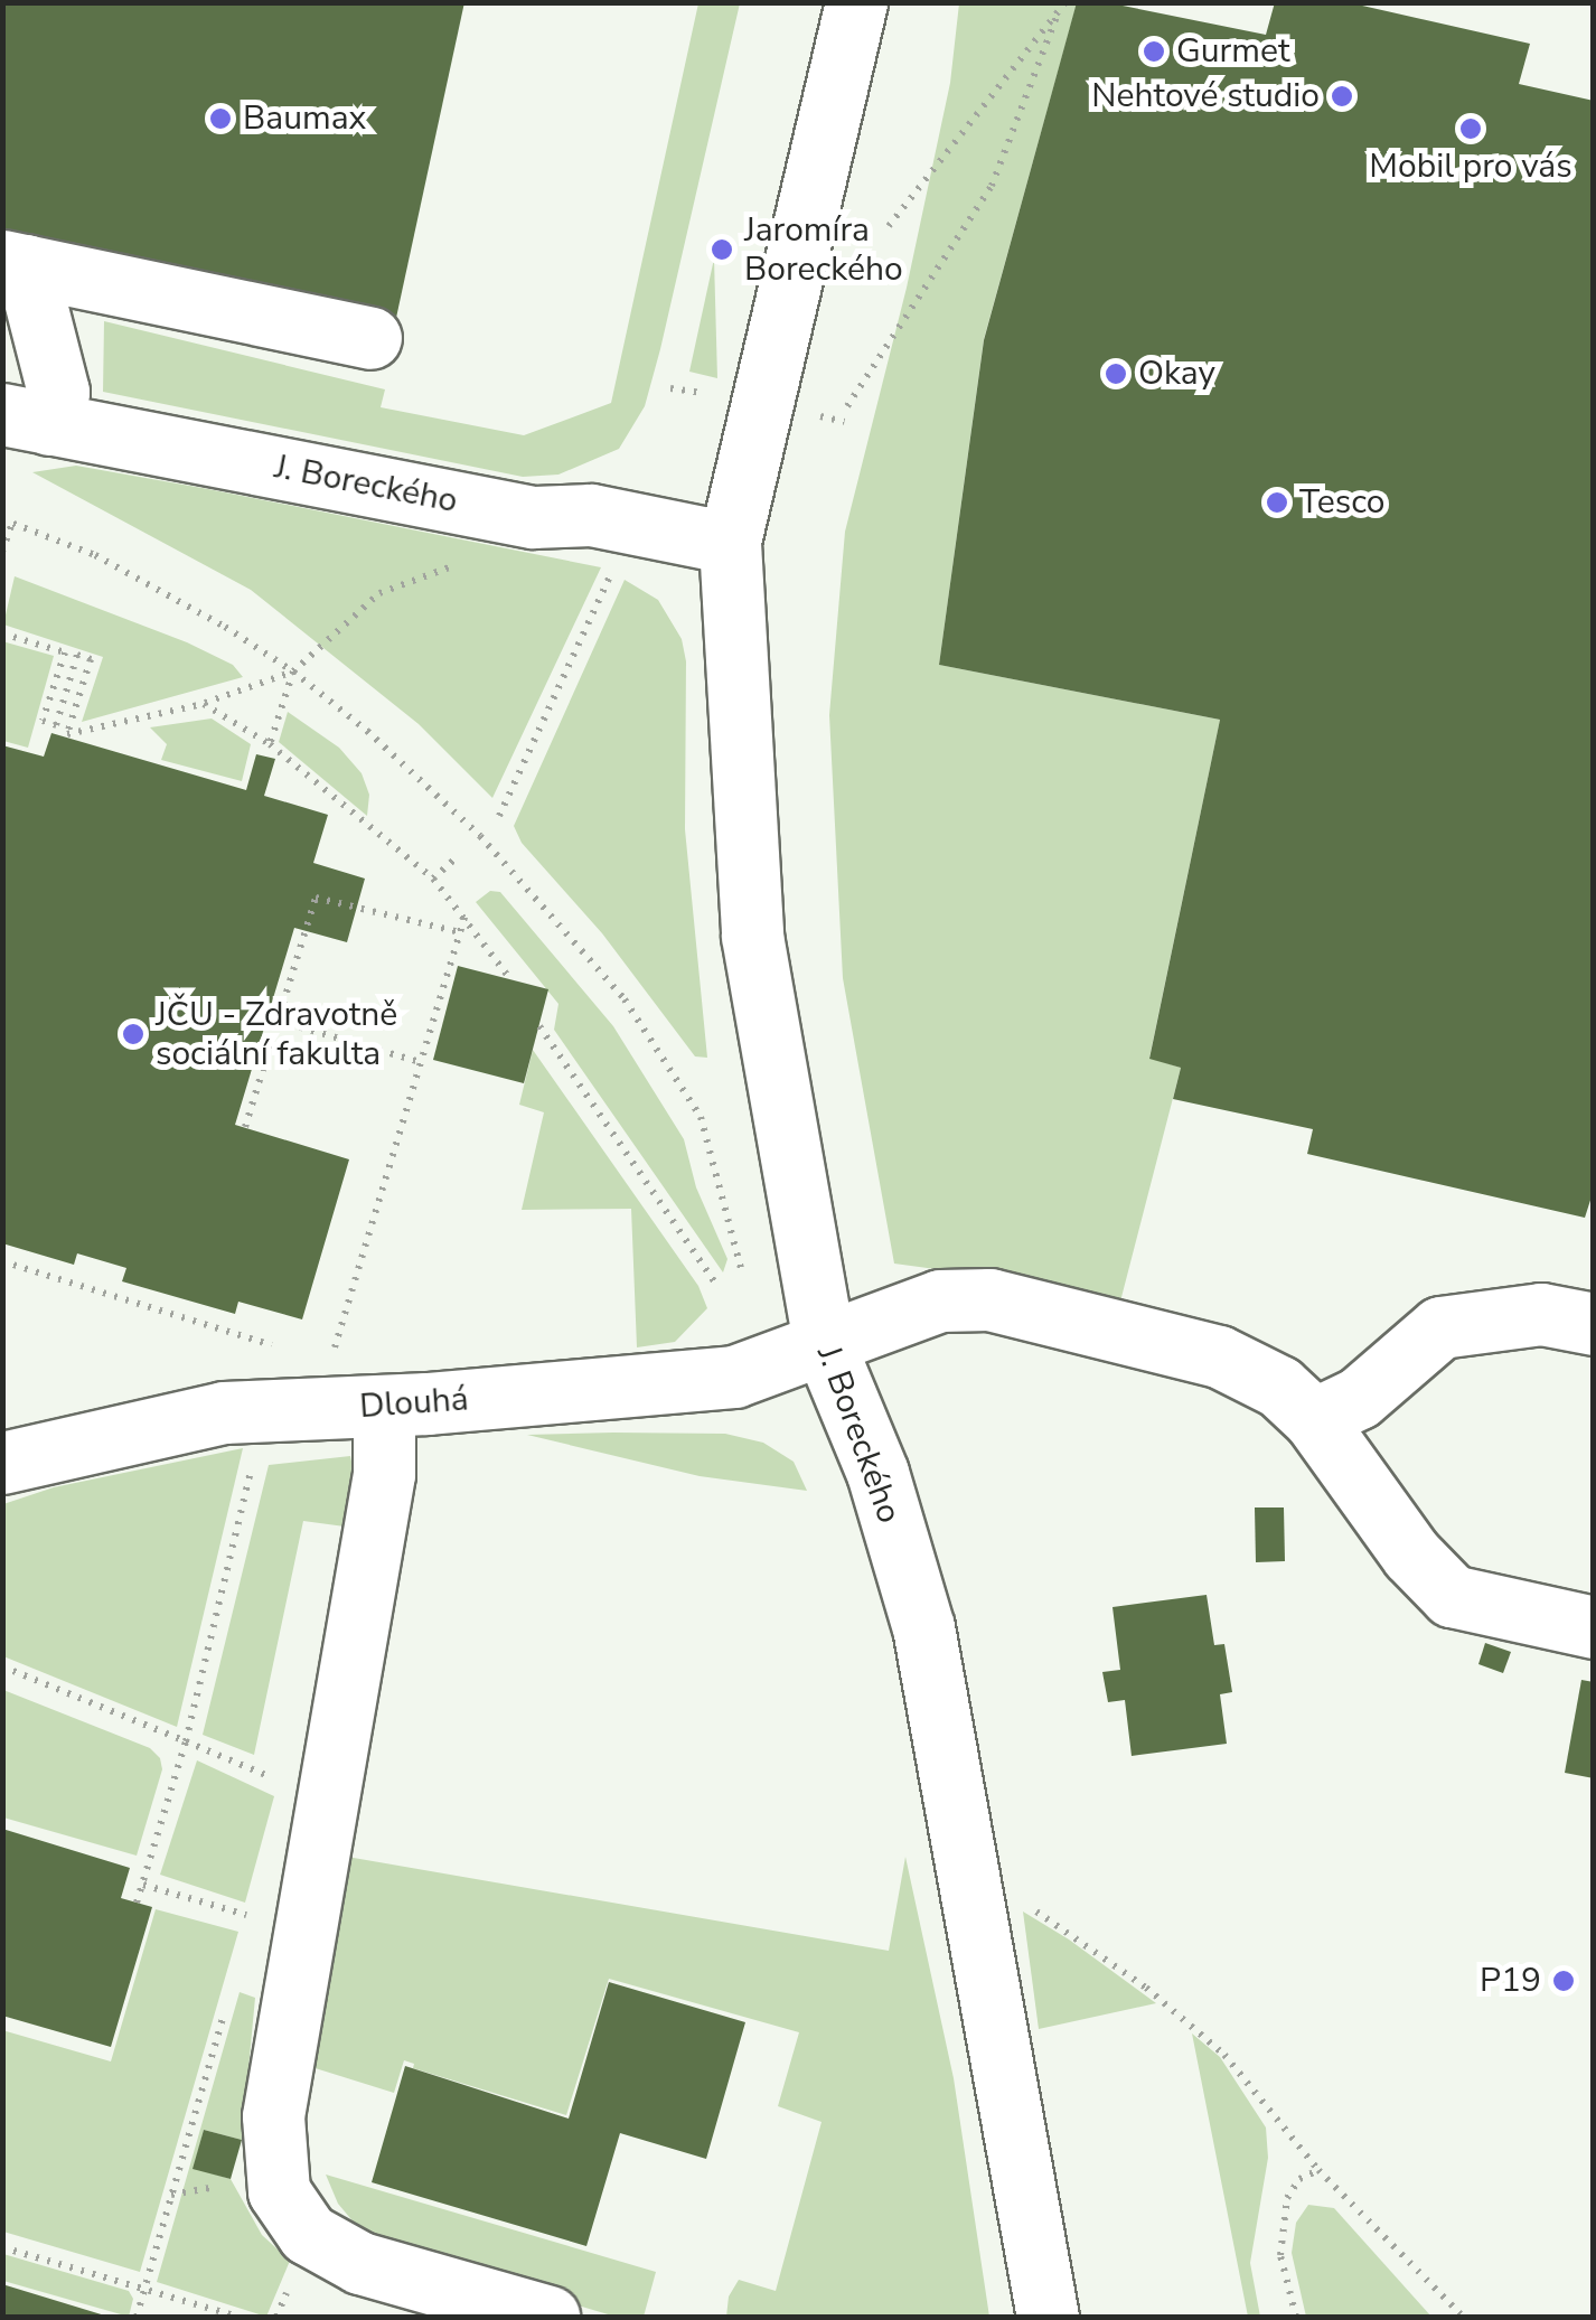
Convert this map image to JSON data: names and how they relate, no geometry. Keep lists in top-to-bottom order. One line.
{"streets":{"street":["J. Boreckého","Dlouhá"]},"crossings":[["J. Boreckého","Dlouhá"]],"places":["Gurmet","Nehtové studio","Baumax","Mobil pro vás","Jaromíra Boreckého","Okay","Tesco","JČU - Zdravotně sociální fakulta","P19"]}
